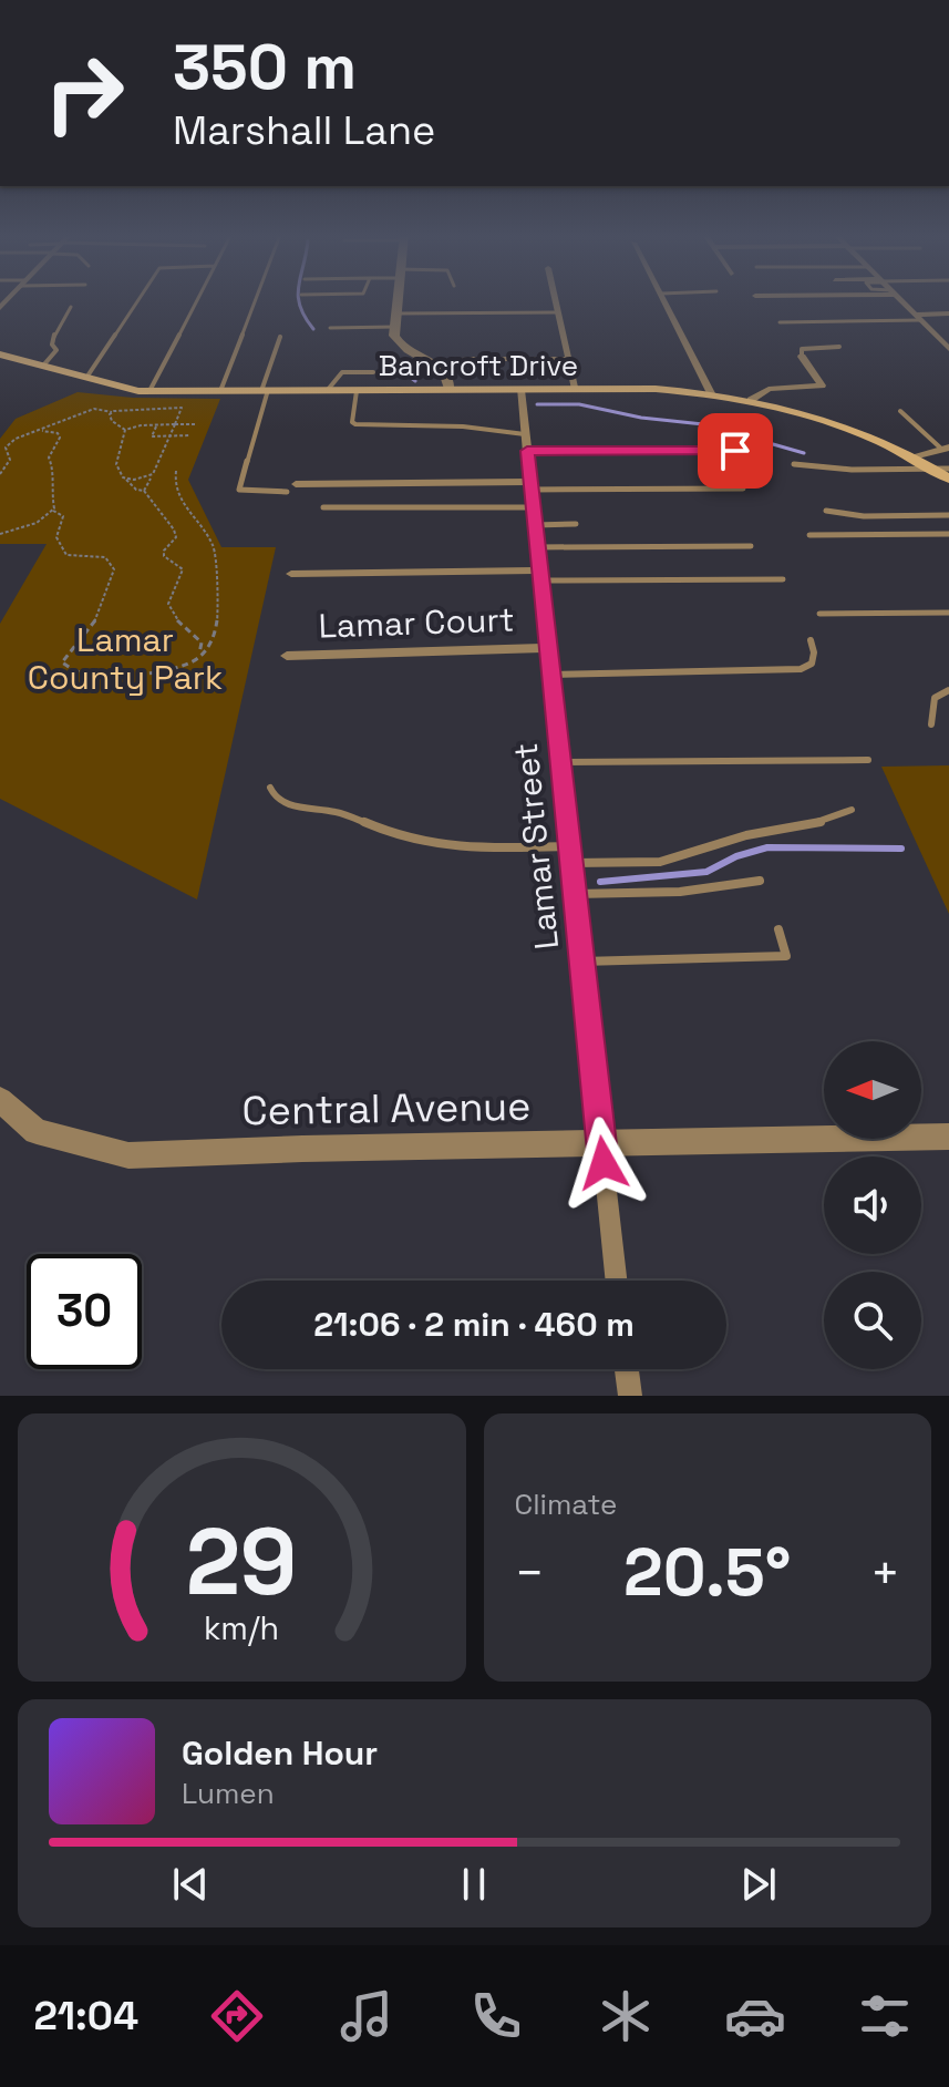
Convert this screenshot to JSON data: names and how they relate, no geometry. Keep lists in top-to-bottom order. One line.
{"streets":{"main road":["Bancroft Drive"],"street":["Lamar Court","Lamar Street","Central Avenue"]},"crossings":[["Bancroft Drive","Lamar Street"],["Lamar Court","Lamar Street"],["Lamar Street","Central Avenue"]],"parks":["Lamar County Park"],"north":"left","page":{"turn":["350 m","Marshall Lane"],"limit":"30","trip":"21:06 · 2 min · 460 m","tile":"Climate","heat":["−","20.5°","+"],"song":["Golden Hour","Lumen"],"tabs":"21:04","gauge":["29","km/h"]}}
